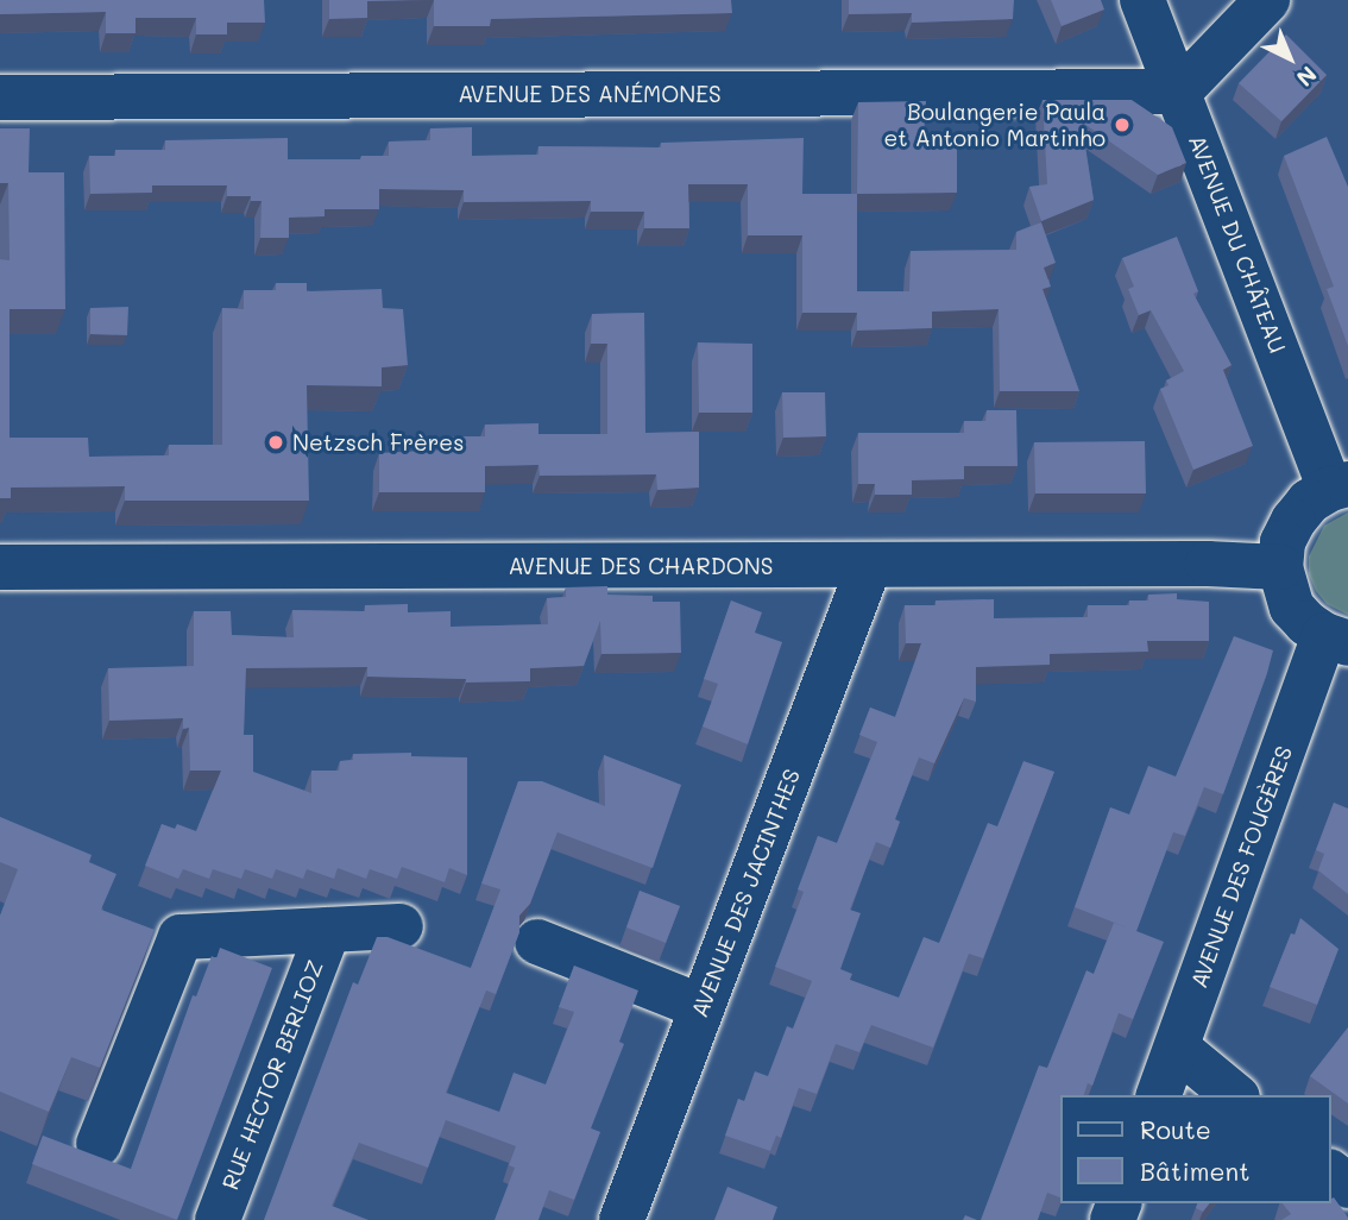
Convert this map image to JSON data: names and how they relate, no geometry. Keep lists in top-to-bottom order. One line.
{"streets":{"street":["AVENUE DES ANÉMONES","AVENUE DU CHÂTEAU","AVENUE DES CHARDONS","AVENUE DES FOUGÈRES","AVENUE DES JACINTHES","RUE HECTOR BERLIOZ"]},"crossings":[["AVENUE DES ANÉMONES","AVENUE DU CHÂTEAU"],["AVENUE DES CHARDONS","AVENUE DES JACINTHES"]],"places":["Boulangerie Paula et Antonio Martinho","Netzsch Frères"],"legend":["Route","Bâtiment"],"north":"bottom right"}
